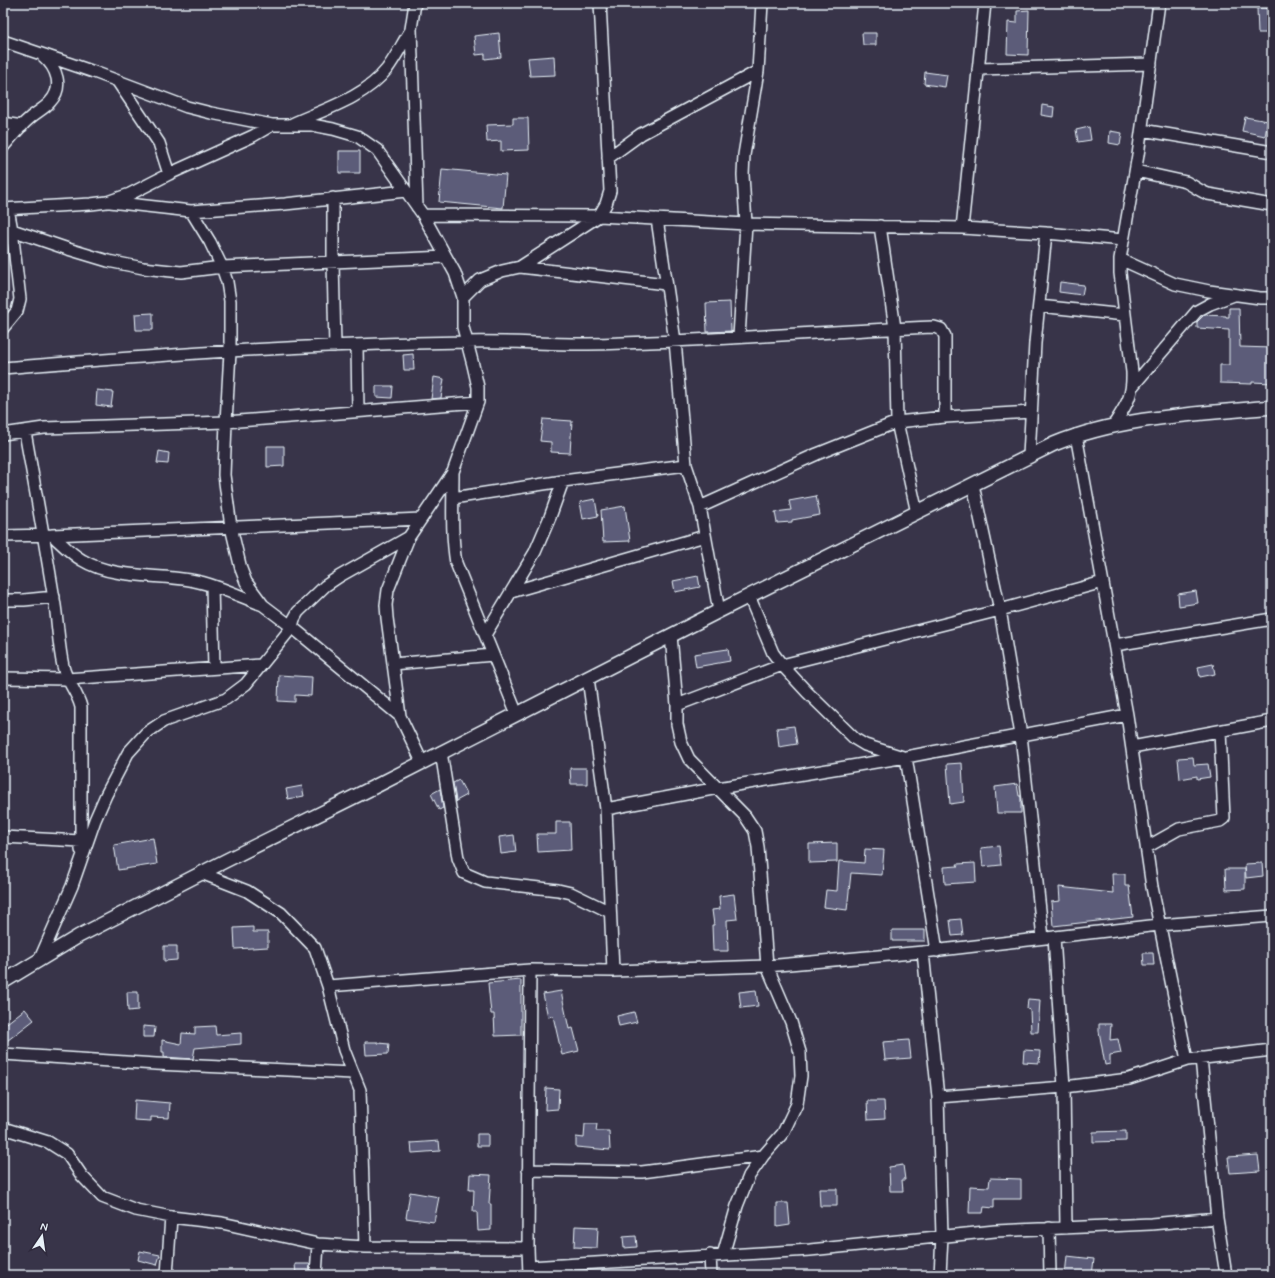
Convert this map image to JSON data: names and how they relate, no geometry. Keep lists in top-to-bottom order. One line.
{"north":"top"}
